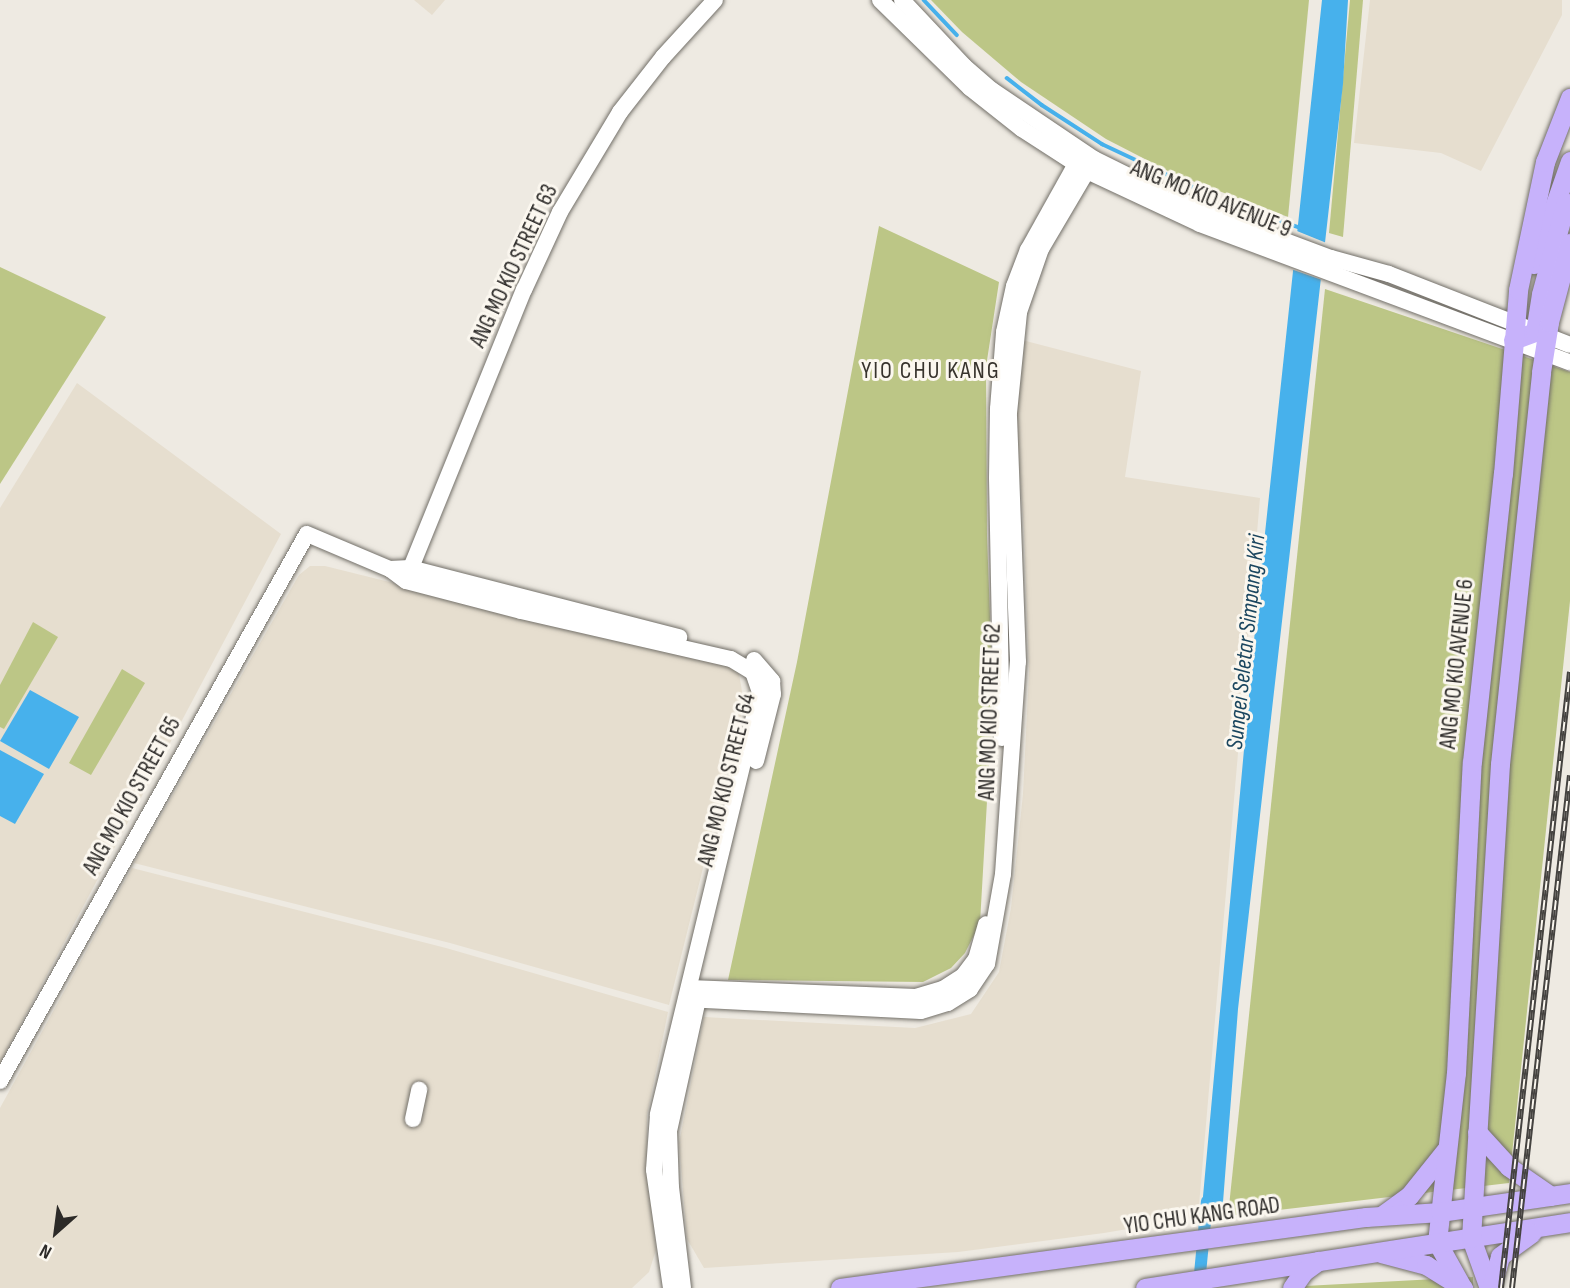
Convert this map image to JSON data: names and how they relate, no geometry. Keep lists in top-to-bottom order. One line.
{"streets":{"main road":["ANG MO KIO AVENUE 6","YIO CHU KANG ROAD"],"street":["ANG MO KIO AVENUE 9","ANG MO KIO STREET 63","ANG MO KIO STREET 62","ANG MO KIO STREET 64","ANG MO KIO STREET 65"]},"crossings":[["ANG MO KIO AVENUE 9","ANG MO KIO AVENUE 6"],["ANG MO KIO AVENUE 9","ANG MO KIO STREET 62"],["ANG MO KIO STREET 63","ANG MO KIO STREET 64"],["ANG MO KIO AVENUE 6","YIO CHU KANG ROAD"],["ANG MO KIO STREET 62","ANG MO KIO STREET 64"],["ANG MO KIO STREET 64","ANG MO KIO STREET 65"]],"districts":["YIO CHU KANG"],"water":["Sungei Seletar Simpang Kiri"],"north":"bottom left"}
